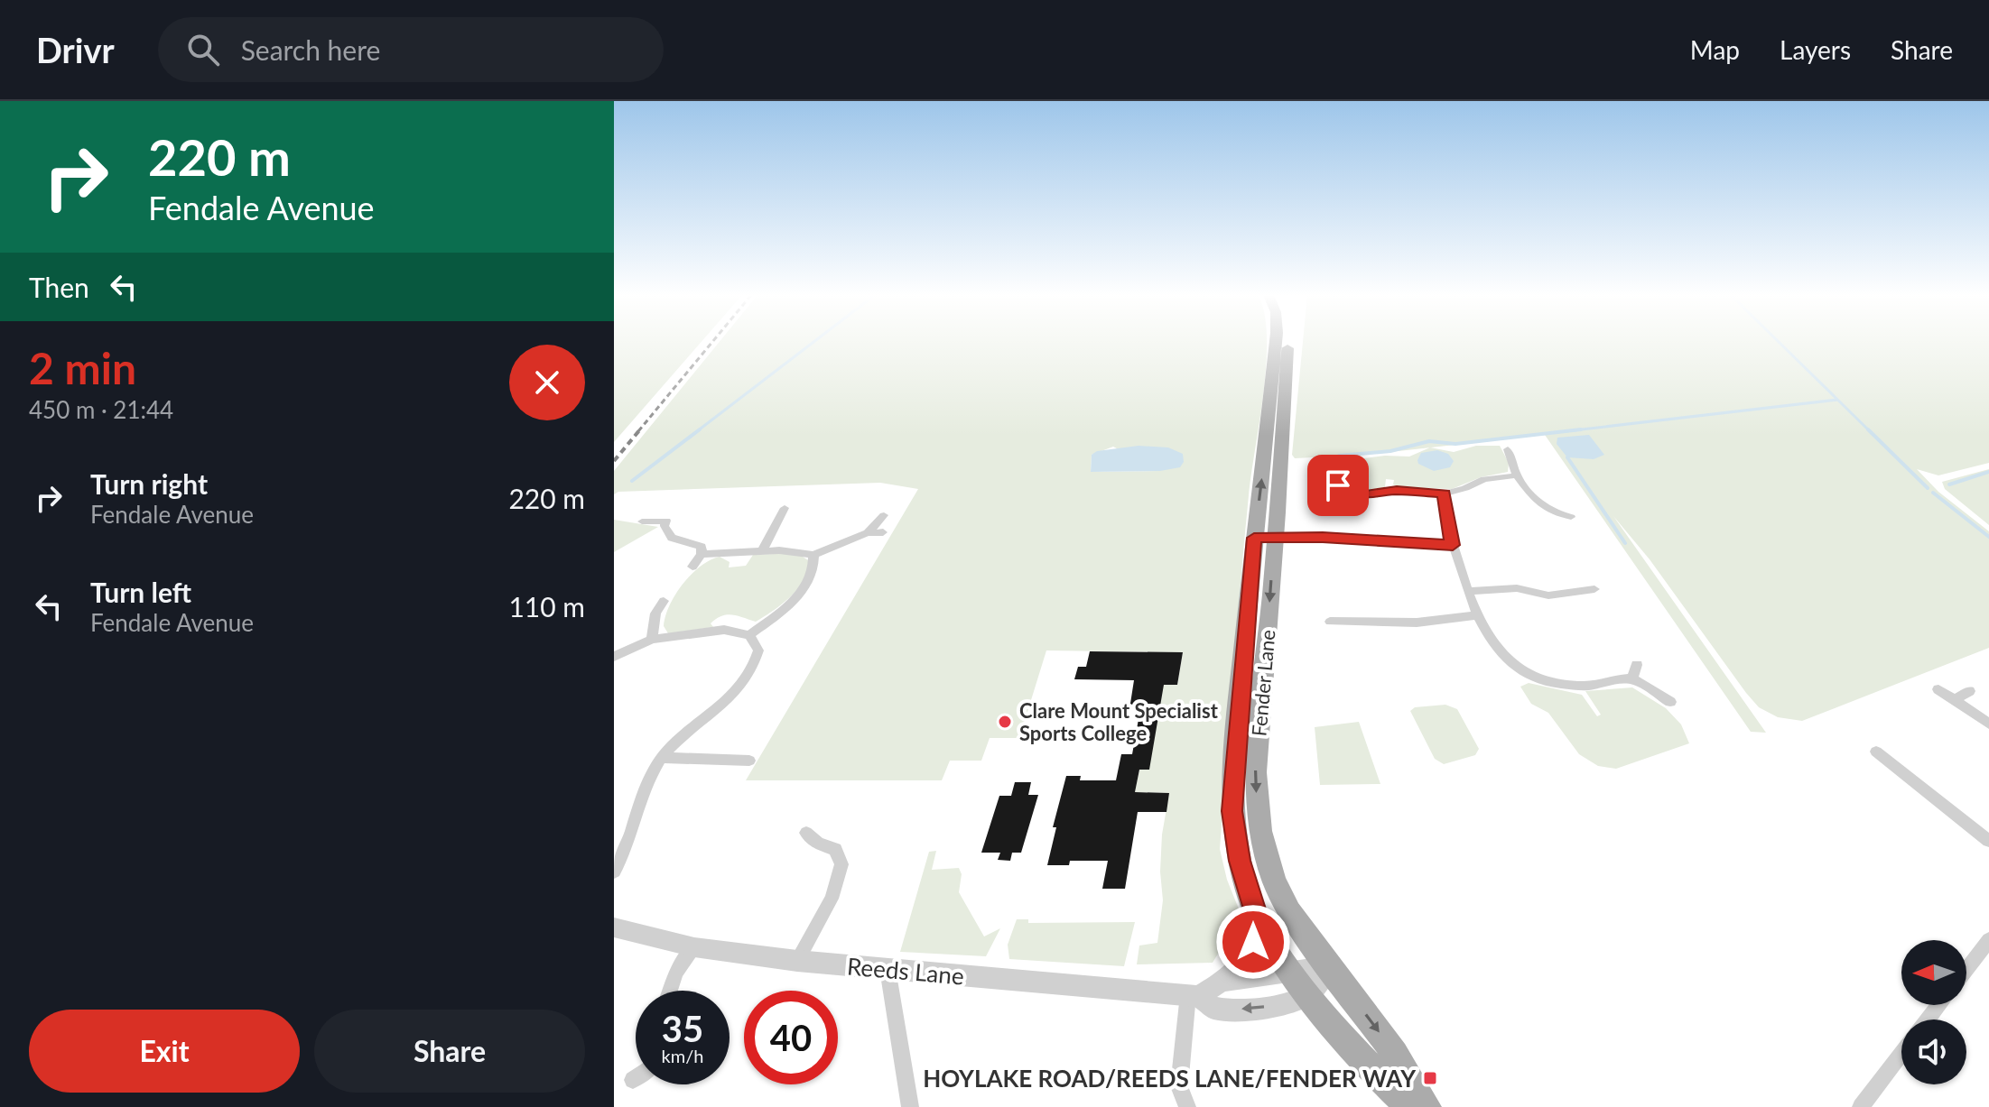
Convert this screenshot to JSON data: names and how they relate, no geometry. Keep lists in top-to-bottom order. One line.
{"streets":{"main road":["Fender Lane"],"street":["Reeds Lane"]},"crossings":[["Fender Lane","Reeds Lane"]],"places":{"other":["Clare Mount Specialist Sports College"],"transit":["HOYLAKE ROAD/REEDS LANE/FENDER WAY"]},"north":"left","page":{"header":"Drivr","search":"Search here","nav":["Map","Layers","Share"],"turn":["220 m","Fendale Avenue"],"then":"Then","heading":["2 min","450 m · 21:44"],"list":[{"name":"Turn right","note":"Fendale Avenue","value":"220 m"},{"name":"Turn left","note":"Fendale Avenue","value":"110 m"}],"speed":"35 km/h","limit":"40","buttons":["Exit","Share"]}}
